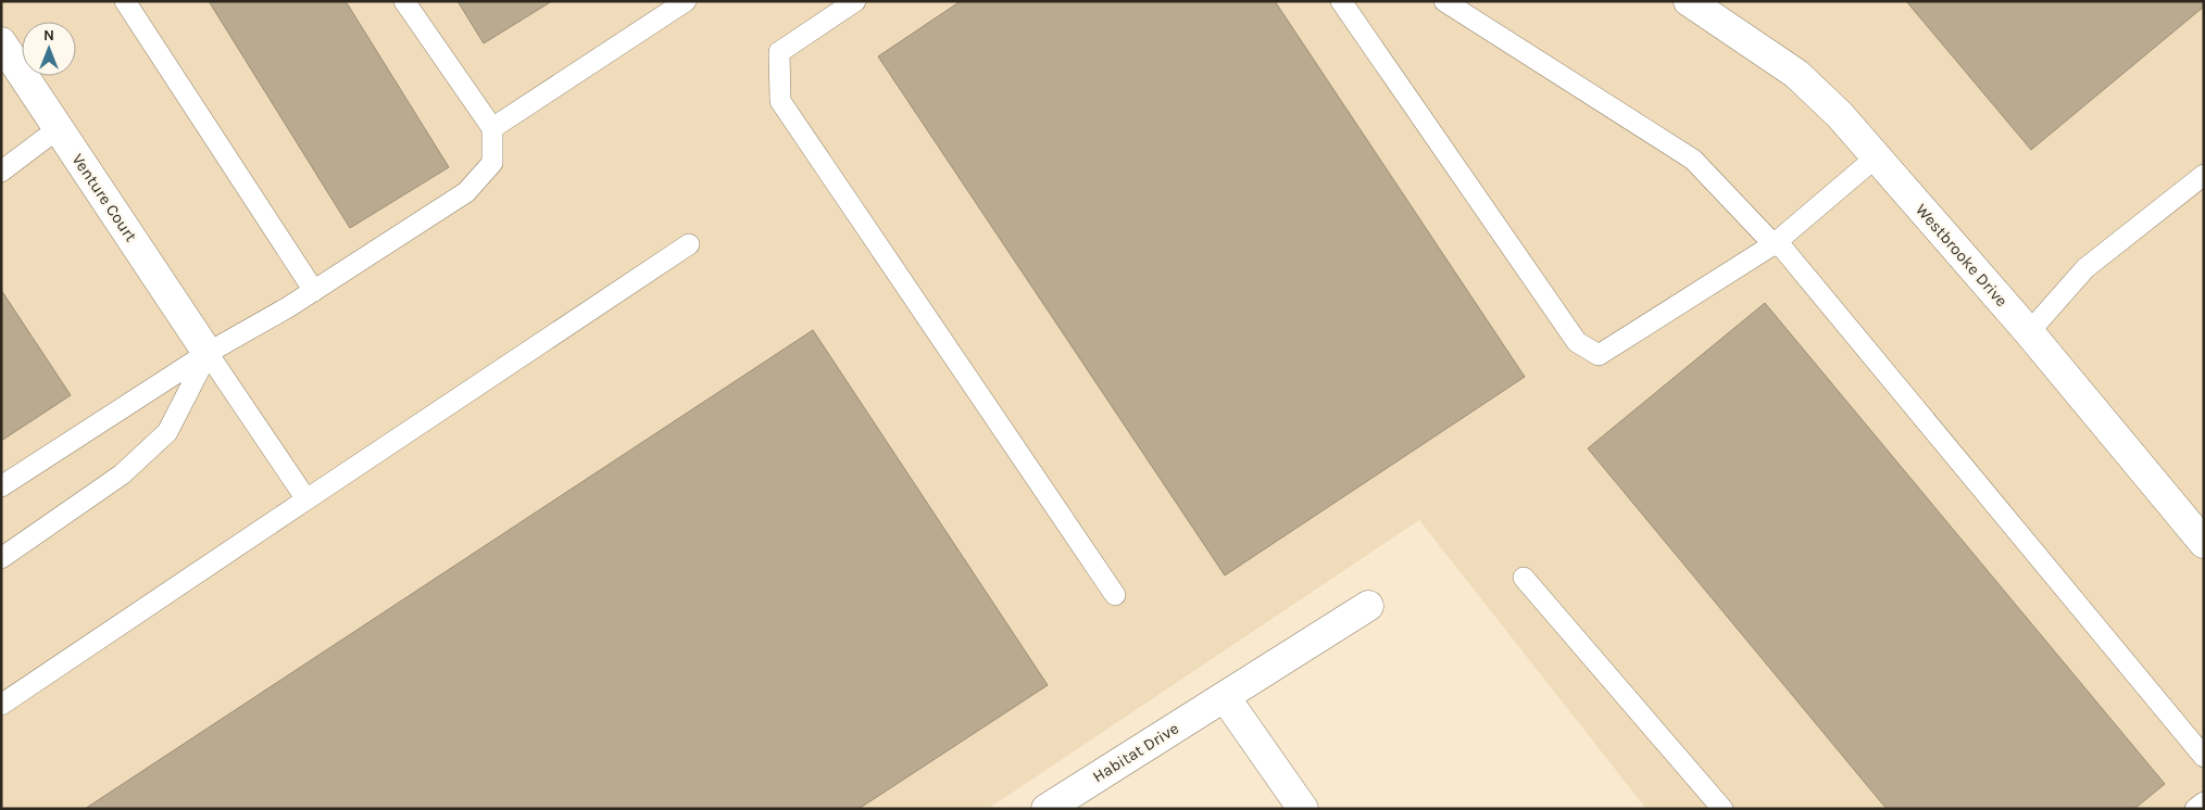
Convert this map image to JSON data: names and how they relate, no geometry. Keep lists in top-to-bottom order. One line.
{"streets":{"street":["Venture Court","Westbrooke Drive","Habitat Drive"]},"north":"top"}
